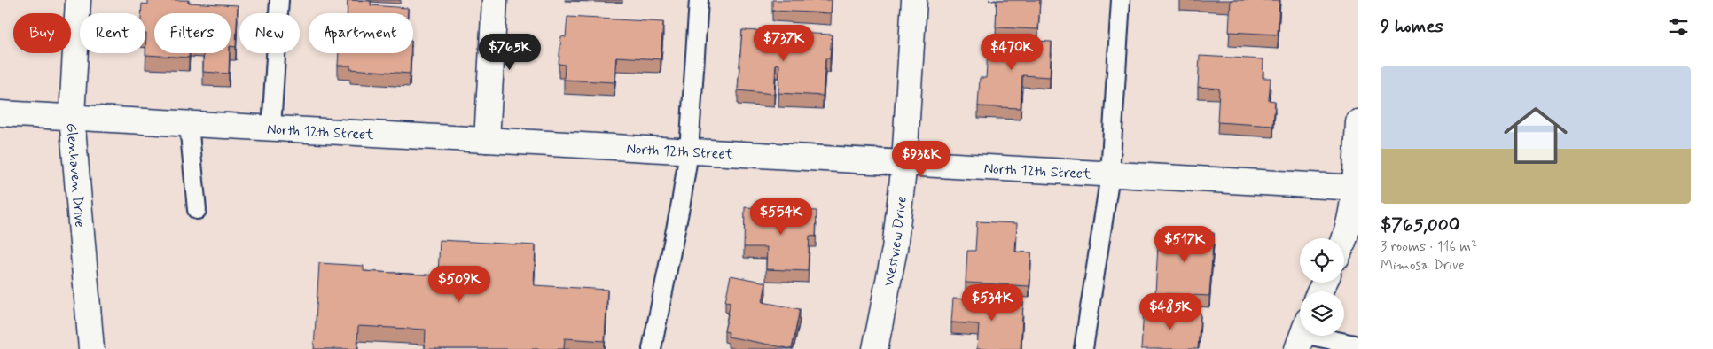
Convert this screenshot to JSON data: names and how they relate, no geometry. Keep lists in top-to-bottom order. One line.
{"streets":{"street":["North 12th Street","Glenhaven Drive","Westview Drive"]},"crossings":[["North 12th Street","Glenhaven Drive"],["North 12th Street","Westview Drive"]],"page":{"heading":"9 homes","chip":["Buy","Rent","Filters","New","Apartment"],"price":["$737K","$765K","$470K","$938K","$554K","$517K","$509K","$534K","$485K"],"list":[{"name":"$765,000","note":"3 rooms · 116 m² · Mimosa Drive"}]}}
